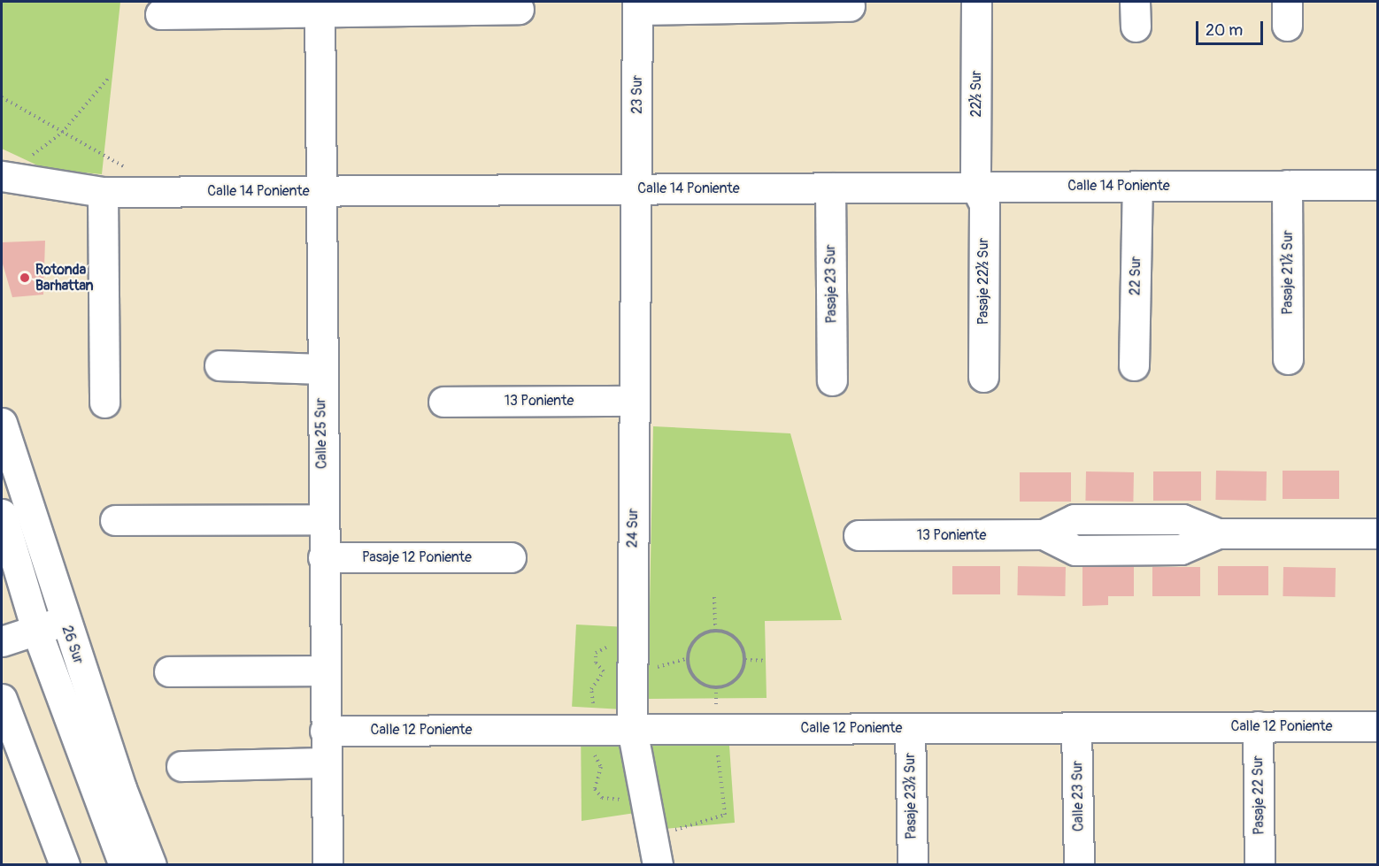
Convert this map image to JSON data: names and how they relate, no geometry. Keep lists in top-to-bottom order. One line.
{"streets":{"street":["22½ Sur","23 Sur","Calle 14 Poniente","Pasaje 21½ Sur","22 Sur","Pasaje 22½ Sur","Pasaje 23 Sur","13 Poniente","Calle 25 Sur","24 Sur","Pasaje 12 Poniente","26 Sur","Calle 12 Poniente","Pasaje 22 Sur","Pasaje 23½ Sur","Calle 23 Sur"]},"crossings":[["22½ Sur","Calle 14 Poniente"],["22½ Sur","Pasaje 22½ Sur"],["23 Sur","Calle 14 Poniente"],["23 Sur","24 Sur"],["Calle 14 Poniente","Pasaje 21½ Sur"],["Calle 14 Poniente","22 Sur"],["Calle 14 Poniente","Pasaje 22½ Sur"],["Calle 14 Poniente","Pasaje 23 Sur"],["Calle 14 Poniente","Calle 25 Sur"],["Calle 14 Poniente","24 Sur"],["13 Poniente","24 Sur"],["Calle 25 Sur","Pasaje 12 Poniente"],["Calle 25 Sur","Calle 12 Poniente"],["24 Sur","Calle 12 Poniente"],["Calle 12 Poniente","Pasaje 22 Sur"],["Calle 12 Poniente","Pasaje 23½ Sur"],["Calle 12 Poniente","Calle 23 Sur"]],"places":["Rotonda Barhattan"],"scale_bar":"20 m"}
